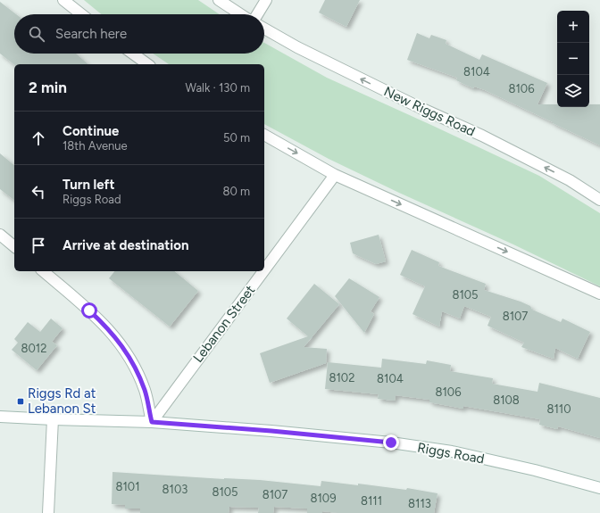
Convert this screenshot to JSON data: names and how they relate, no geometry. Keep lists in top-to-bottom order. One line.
{"streets":{"street":["New Riggs Road","Lebanon Street","Riggs Road"]},"crossings":[["Lebanon Street","Riggs Road"]],"places":{"transit":["Riggs Rd at Lebanon St"]},"house_numbers":["8104","8106","8105","8107","8012","8102","8104","8106","8108","8110","8101","8103","8105","8107","8109","8111","8113"],"page":{"map_buttons":["+","−"],"search":"Search here","heading":["2 min","Walk · 130 m"],"list":[["Continue","18th Avenue","50 m"],["Turn left","Riggs Road","80 m"],"Arrive at destination"]}}
